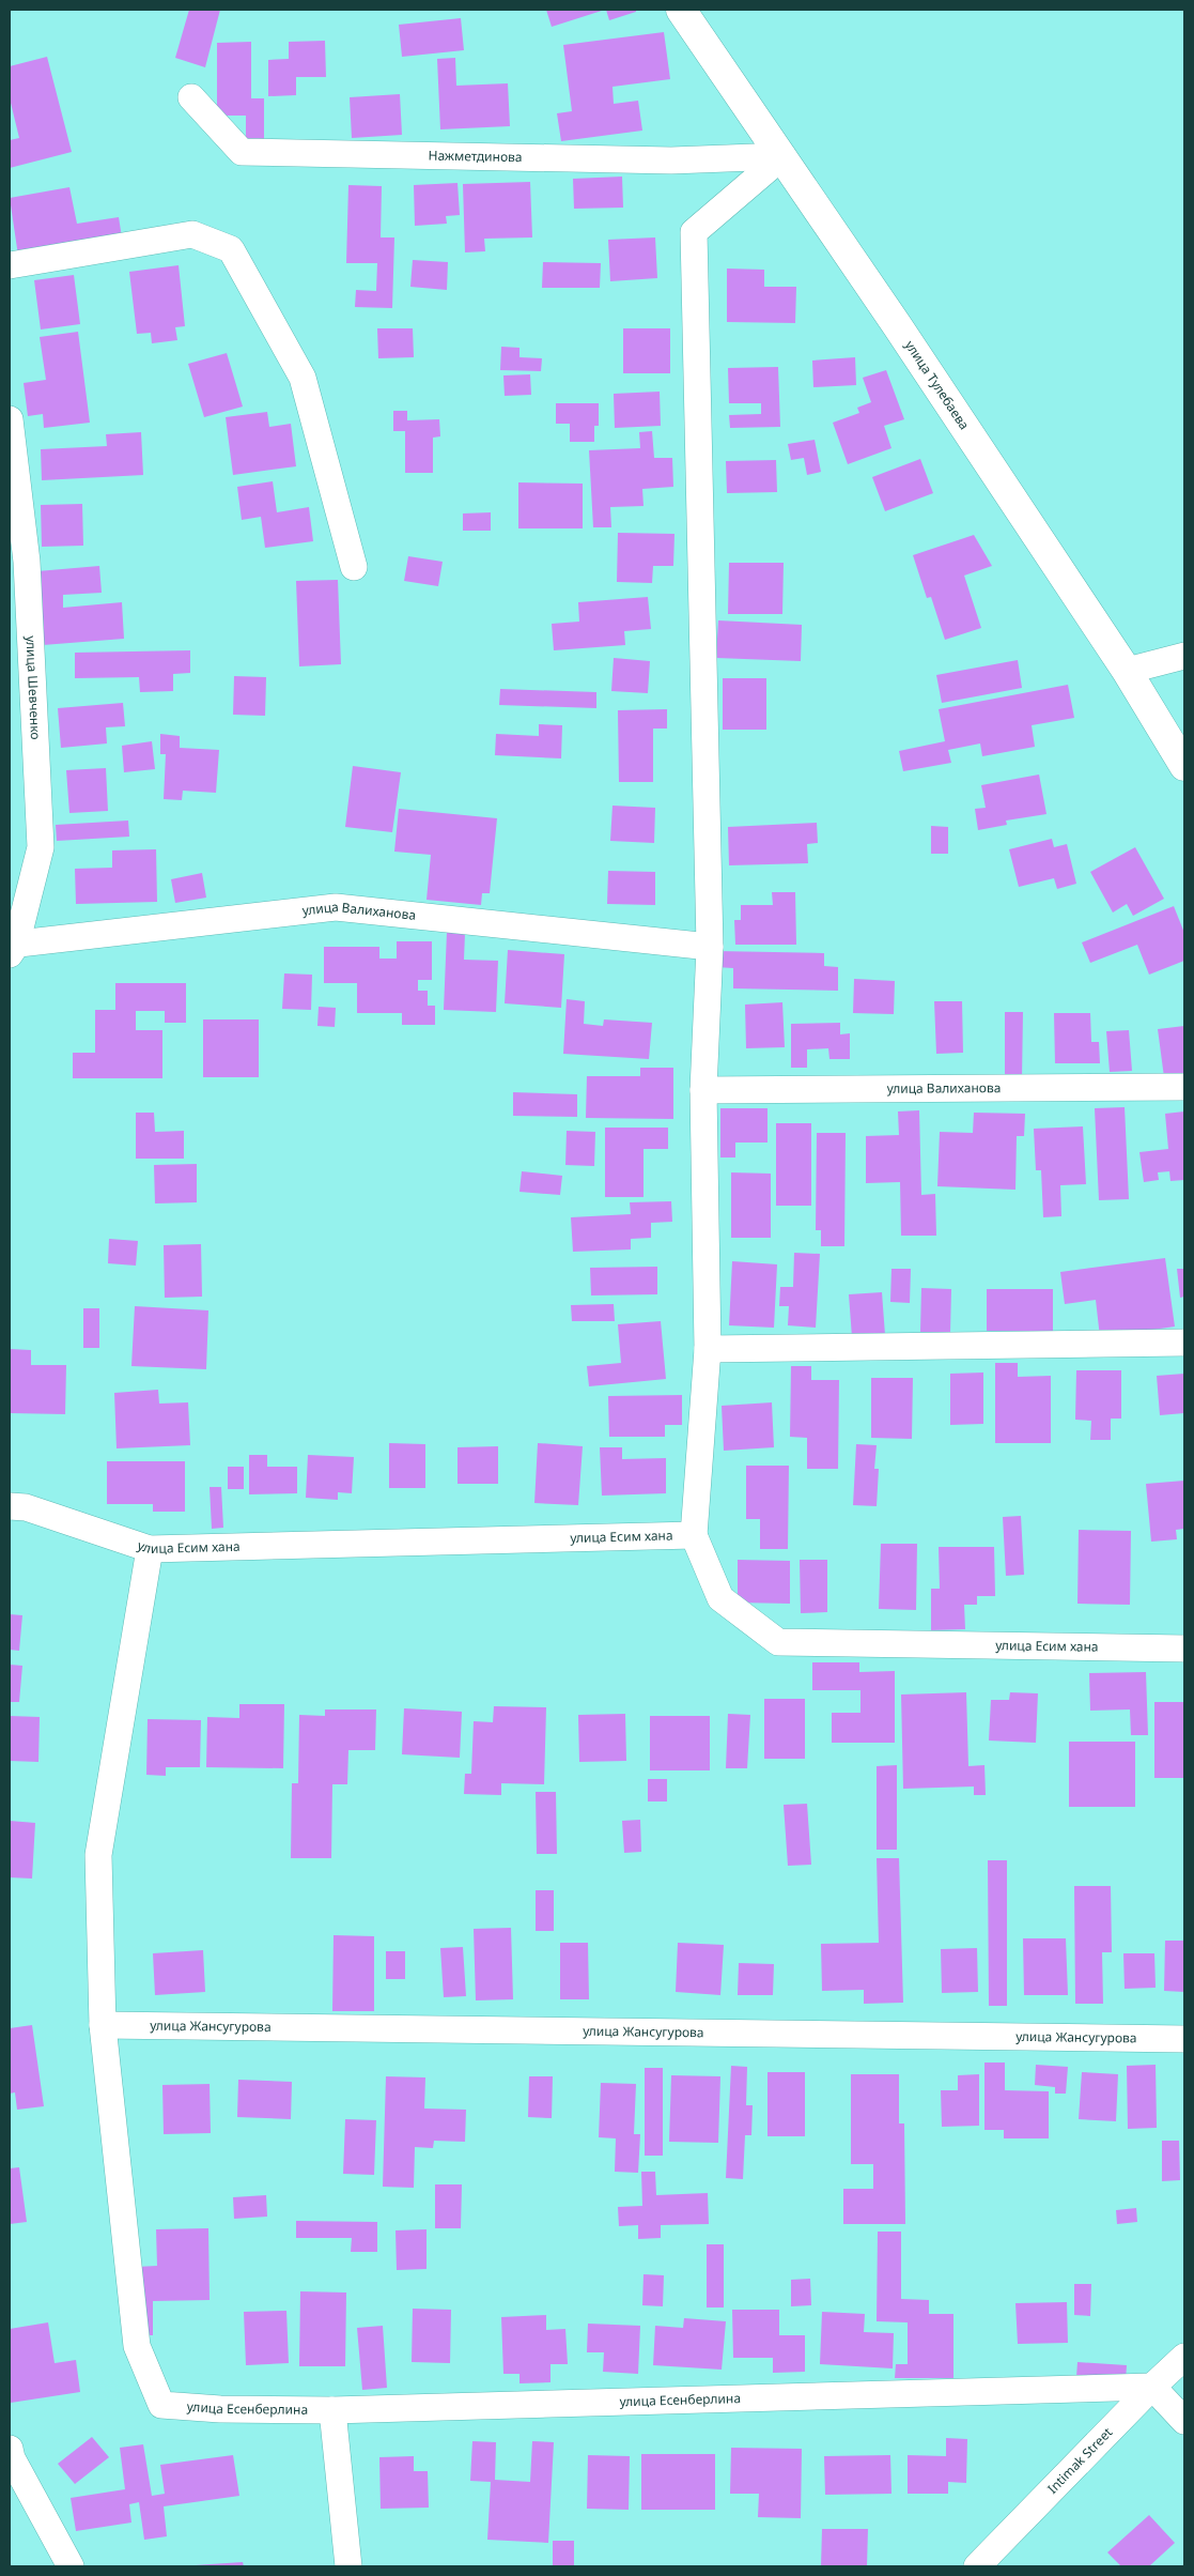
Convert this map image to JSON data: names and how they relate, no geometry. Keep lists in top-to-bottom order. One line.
{"streets":{"street":["Нажметдинова","улица Тулебаева","улица Шевченко","улица Валиханова","улица Есим хана","улица Жансугурова","улица Есенберлина","Intimak Street"]},"crossings":[["Нажметдинова","улица Тулебаева"],["улица Шевченко","улица Валиханова"],["улица Жансугурова","улица Есенберлина"],["улица Есенберлина","Intimak Street"]]}
